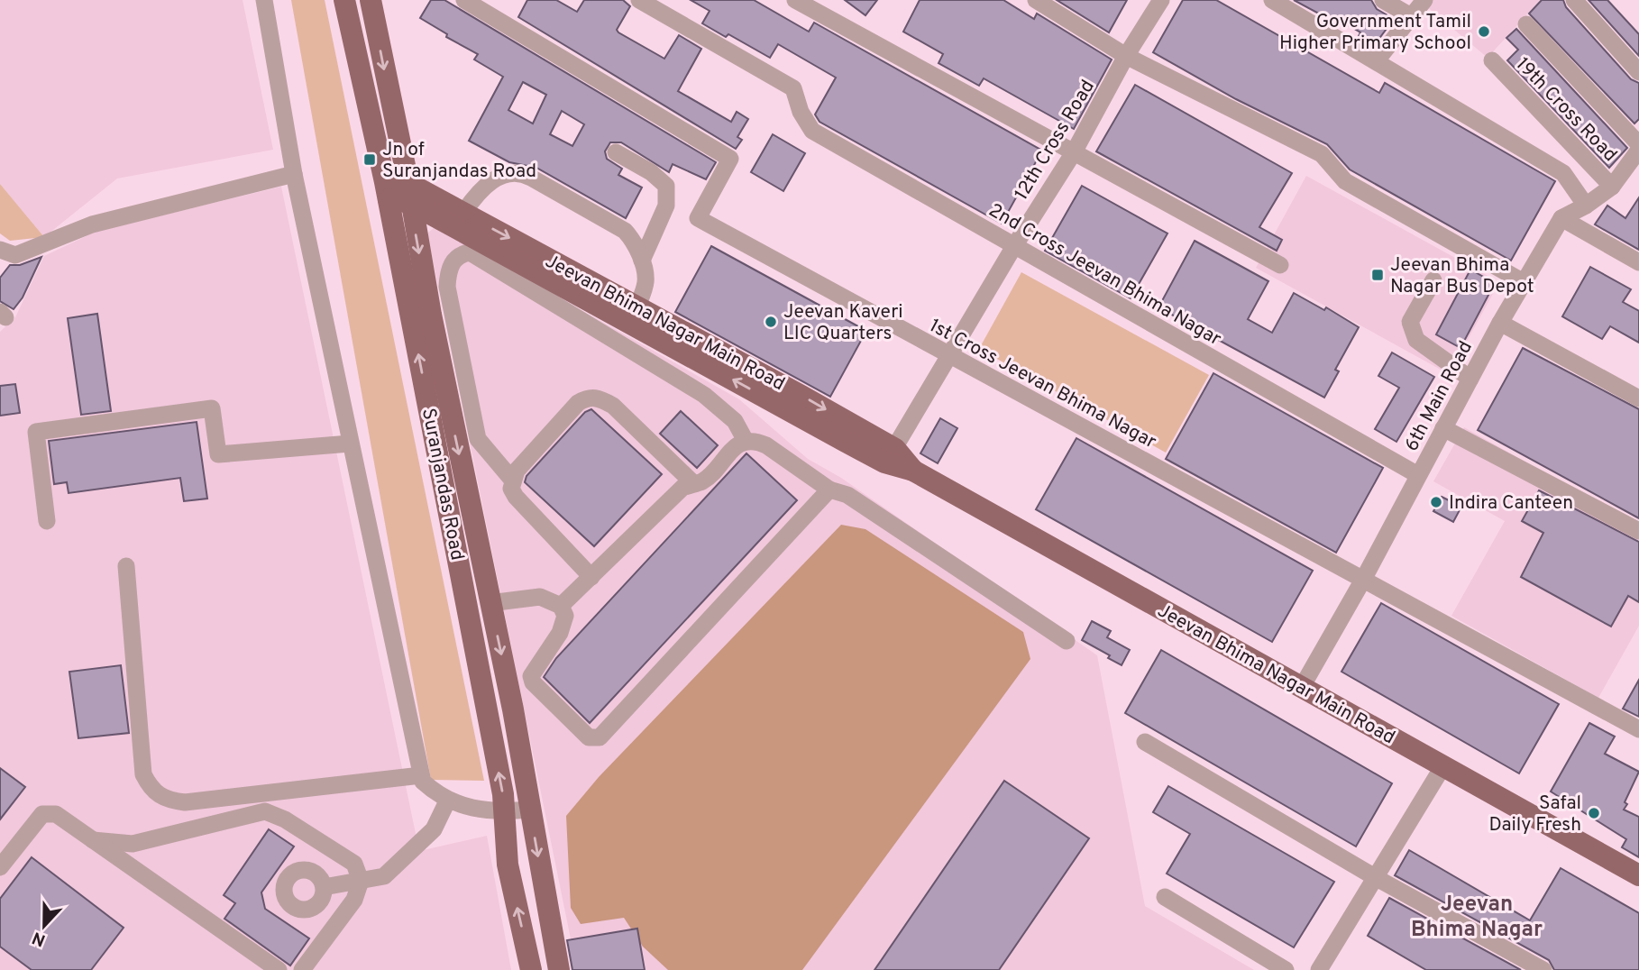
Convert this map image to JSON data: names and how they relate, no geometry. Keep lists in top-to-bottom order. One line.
{"streets":{"main road":["Jeevan Bhima Nagar Main Road","Suranjandas Road"],"street":["19th Cross Road","12th Cross Road","2nd Cross Jeevan Bhima Nagar","1st Cross Jeevan Bhima Nagar","6th Main Road"]},"crossings":[["19th Cross Road","6th Main Road"],["12th Cross Road","2nd Cross Jeevan Bhima Nagar"],["12th Cross Road","Jeevan Bhima Nagar Main Road"],["12th Cross Road","1st Cross Jeevan Bhima Nagar"],["2nd Cross Jeevan Bhima Nagar","6th Main Road"],["Jeevan Bhima Nagar Main Road","6th Main Road"],["Jeevan Bhima Nagar Main Road","Suranjandas Road"],["1st Cross Jeevan Bhima Nagar","6th Main Road"]],"districts":["Jeevan Bhima Nagar"],"places":{"other":["Government Tamil Higher Primary School","Jeevan Kaveri LIC Quarters","Indira Canteen","Safal Daily Fresh"],"transit":["Jn of Suranjandas Road","Jeevan Bhima Nagar Bus Depot"]},"north":"bottom"}
